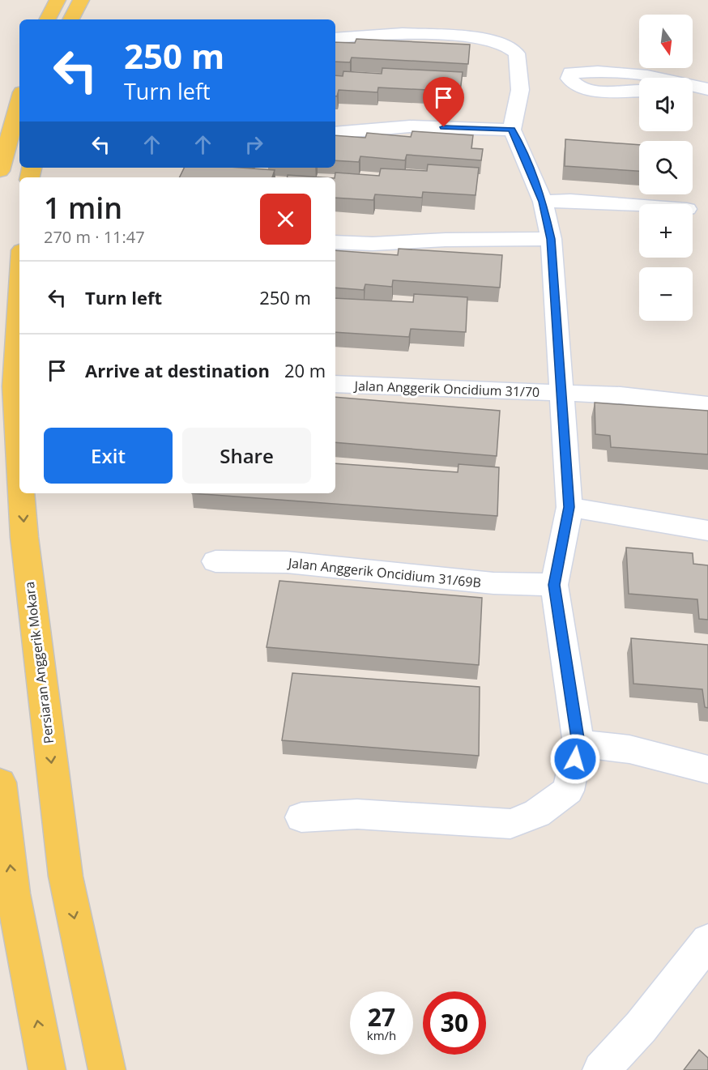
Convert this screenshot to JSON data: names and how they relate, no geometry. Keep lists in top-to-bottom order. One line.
{"streets":{"main road":["Persiaran Anggerik Mokara"],"street":["Jalan Anggerik Oncidium 31/70","Jalan Anggerik Oncidium 31/69B"]},"north":"bottom","page":{"map_buttons":["+","−"],"turn":["250 m","Turn left"],"heading":["1 min","270 m · 11:47"],"list":[{"name":"Turn left","value":"250 m"},{"name":"Arrive at destination","value":"20 m"}],"buttons":["Exit","Share"],"speed":"27 km/h","limit":"30"}}
